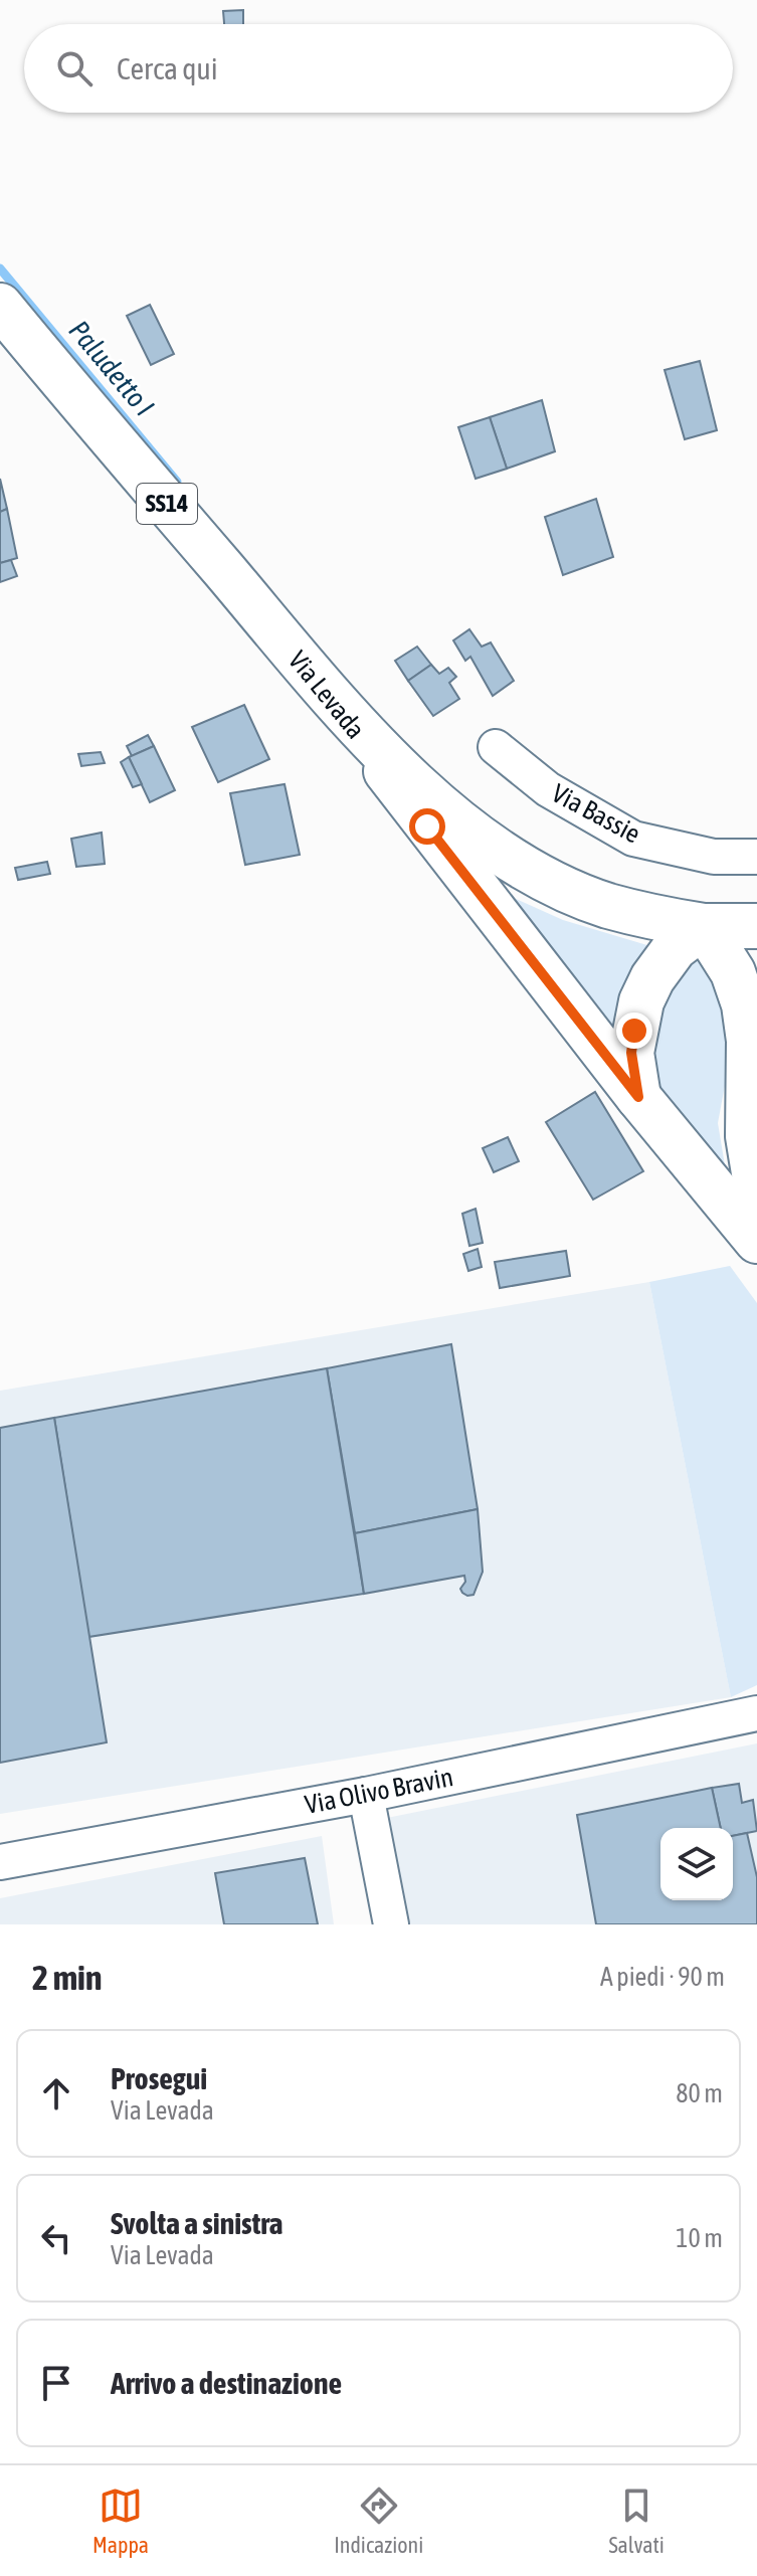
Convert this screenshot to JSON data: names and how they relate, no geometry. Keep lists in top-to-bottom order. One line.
{"streets":{"main road":["SS14","Via Levada"],"street":["Via Bassie","Via Olivo Bravin"]},"crossings":[["SS14","Via Levada"]],"water":["Paludetto I"],"page":{"search":"Cerca qui","heading":["2 min","A piedi · 90 m"],"list":[["Prosegui","Via Levada","80 m"],["Svolta a sinistra","Via Levada","10 m"],"Arrivo a destinazione"],"nav":["Mappa","Indicazioni","Salvati"]}}
